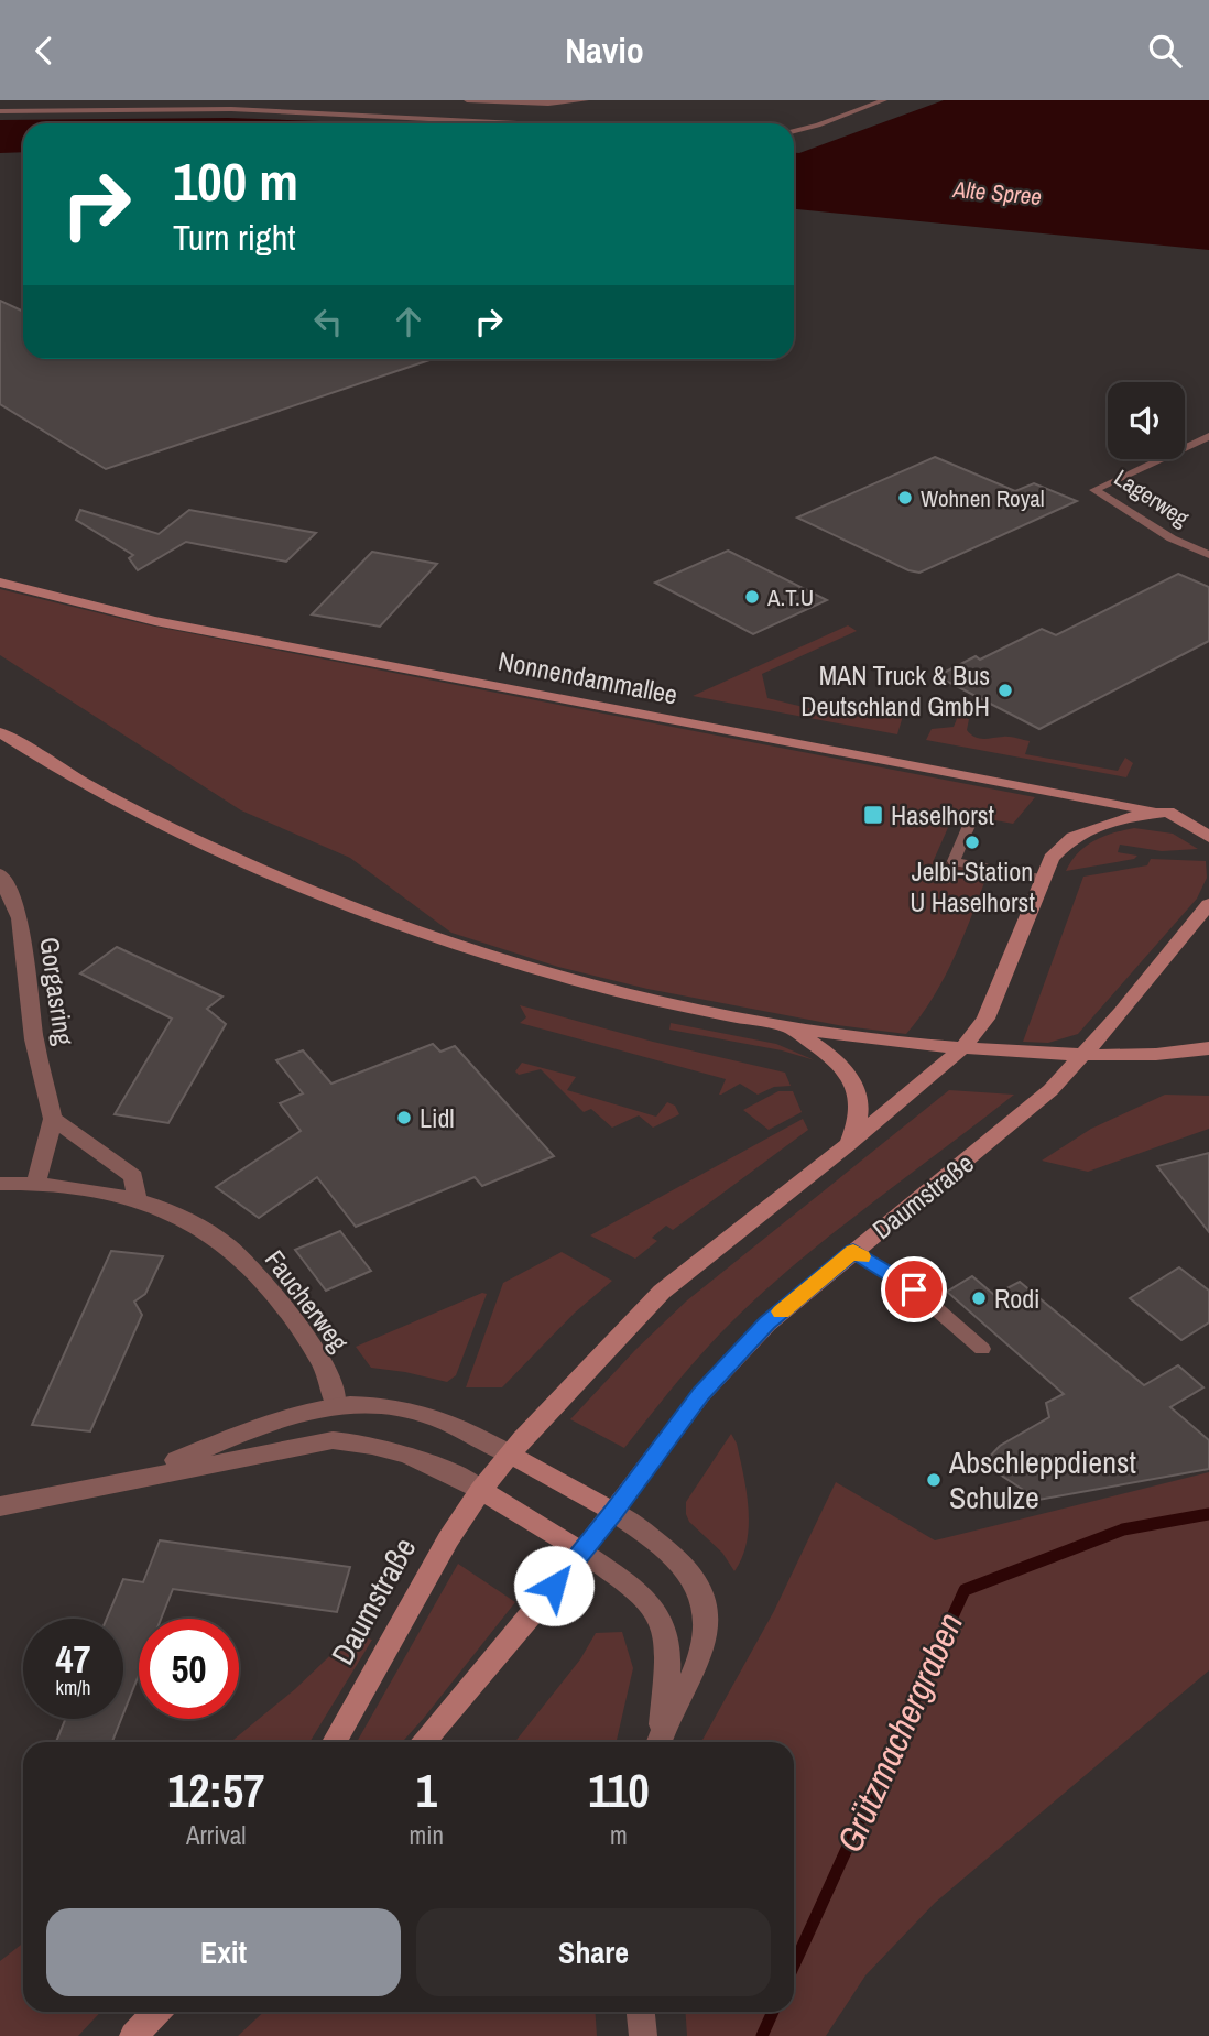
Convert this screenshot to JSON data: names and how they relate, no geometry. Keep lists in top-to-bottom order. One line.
{"streets":{"main road":["Nonnendammallee","Daumstraße"],"street":["Gorgasring","Faucherweg"],"lane":["Lagerweg"]},"crossings":[["Nonnendammallee","Daumstraße"],["Gorgasring","Faucherweg"]],"water":["Alte Spree","Grützmachergraben"],"places":{"other":["Wohnen Royal","A.T.U","MAN Truck & Bus Deutschland GmbH","Jelbi-Station U Haselhorst","Lidl","Rodi","Abschleppdienst Schulze"],"transit":["Haselhorst"]},"page":{"header":"Navio","turn":["100 m","Turn right"],"speed":"47 km/h","limit":"50","eta":["12:57","Arrival","1","min","110","m"],"buttons":["Exit","Share"]}}
